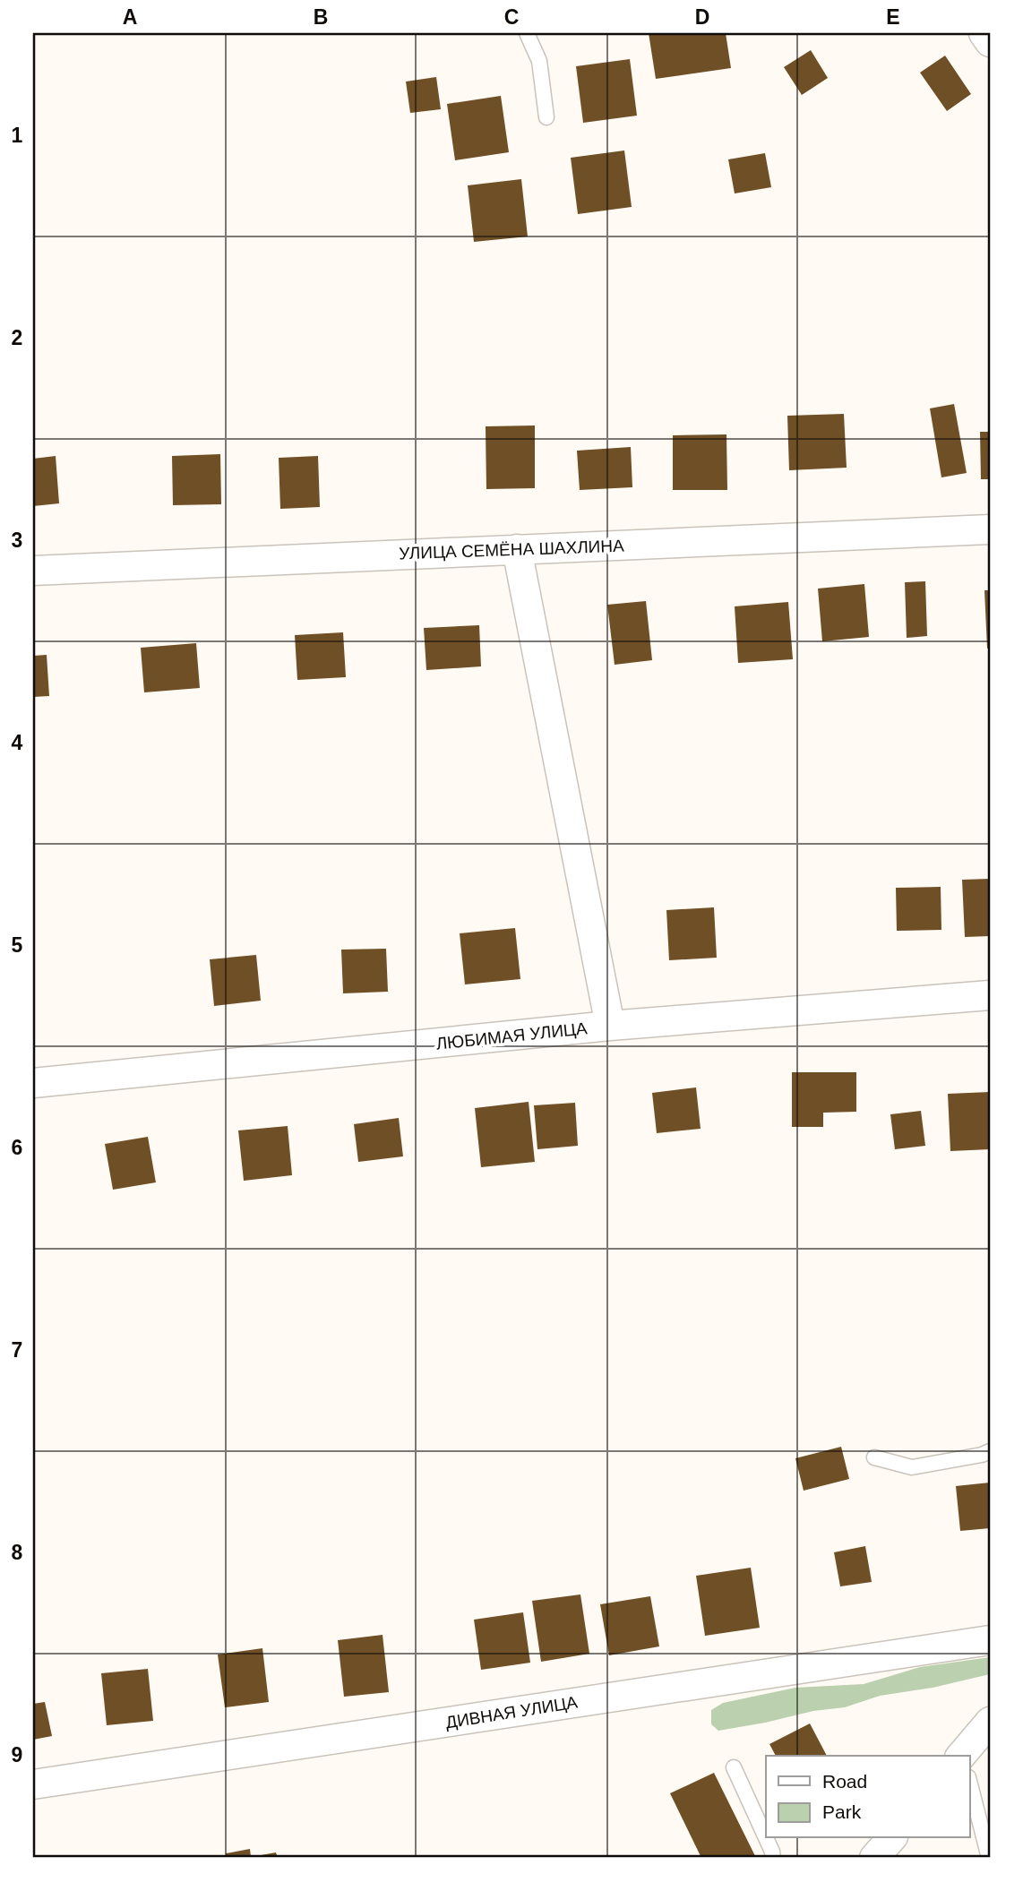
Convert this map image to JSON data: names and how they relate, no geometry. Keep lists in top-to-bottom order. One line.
{"streets":{"street":["УЛИЦА СЕМЁНА ШАХЛИНА","ЛЮБИМАЯ УЛИЦА","ДИВНАЯ УЛИЦА"]},"legend":["Road","Park"],"grid":{"columns":["A","B","C","D","E"],"rows":["1","2","3","4","5","6","7","8","9"]}}
